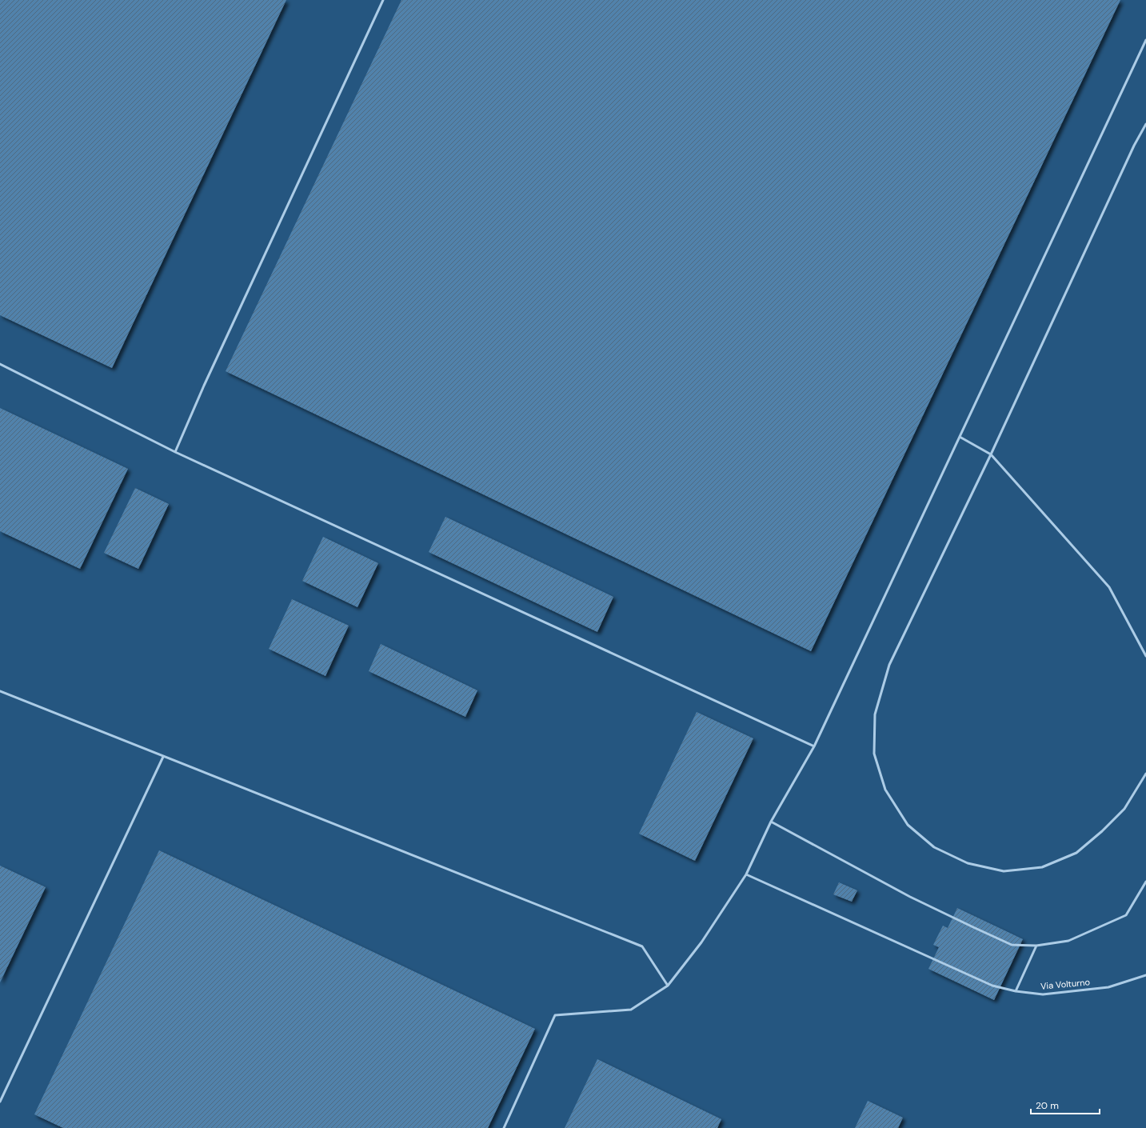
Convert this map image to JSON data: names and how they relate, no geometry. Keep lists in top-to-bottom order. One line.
{"streets":{"lane":["Via Volturno"]},"scale_bar":"20 m"}
